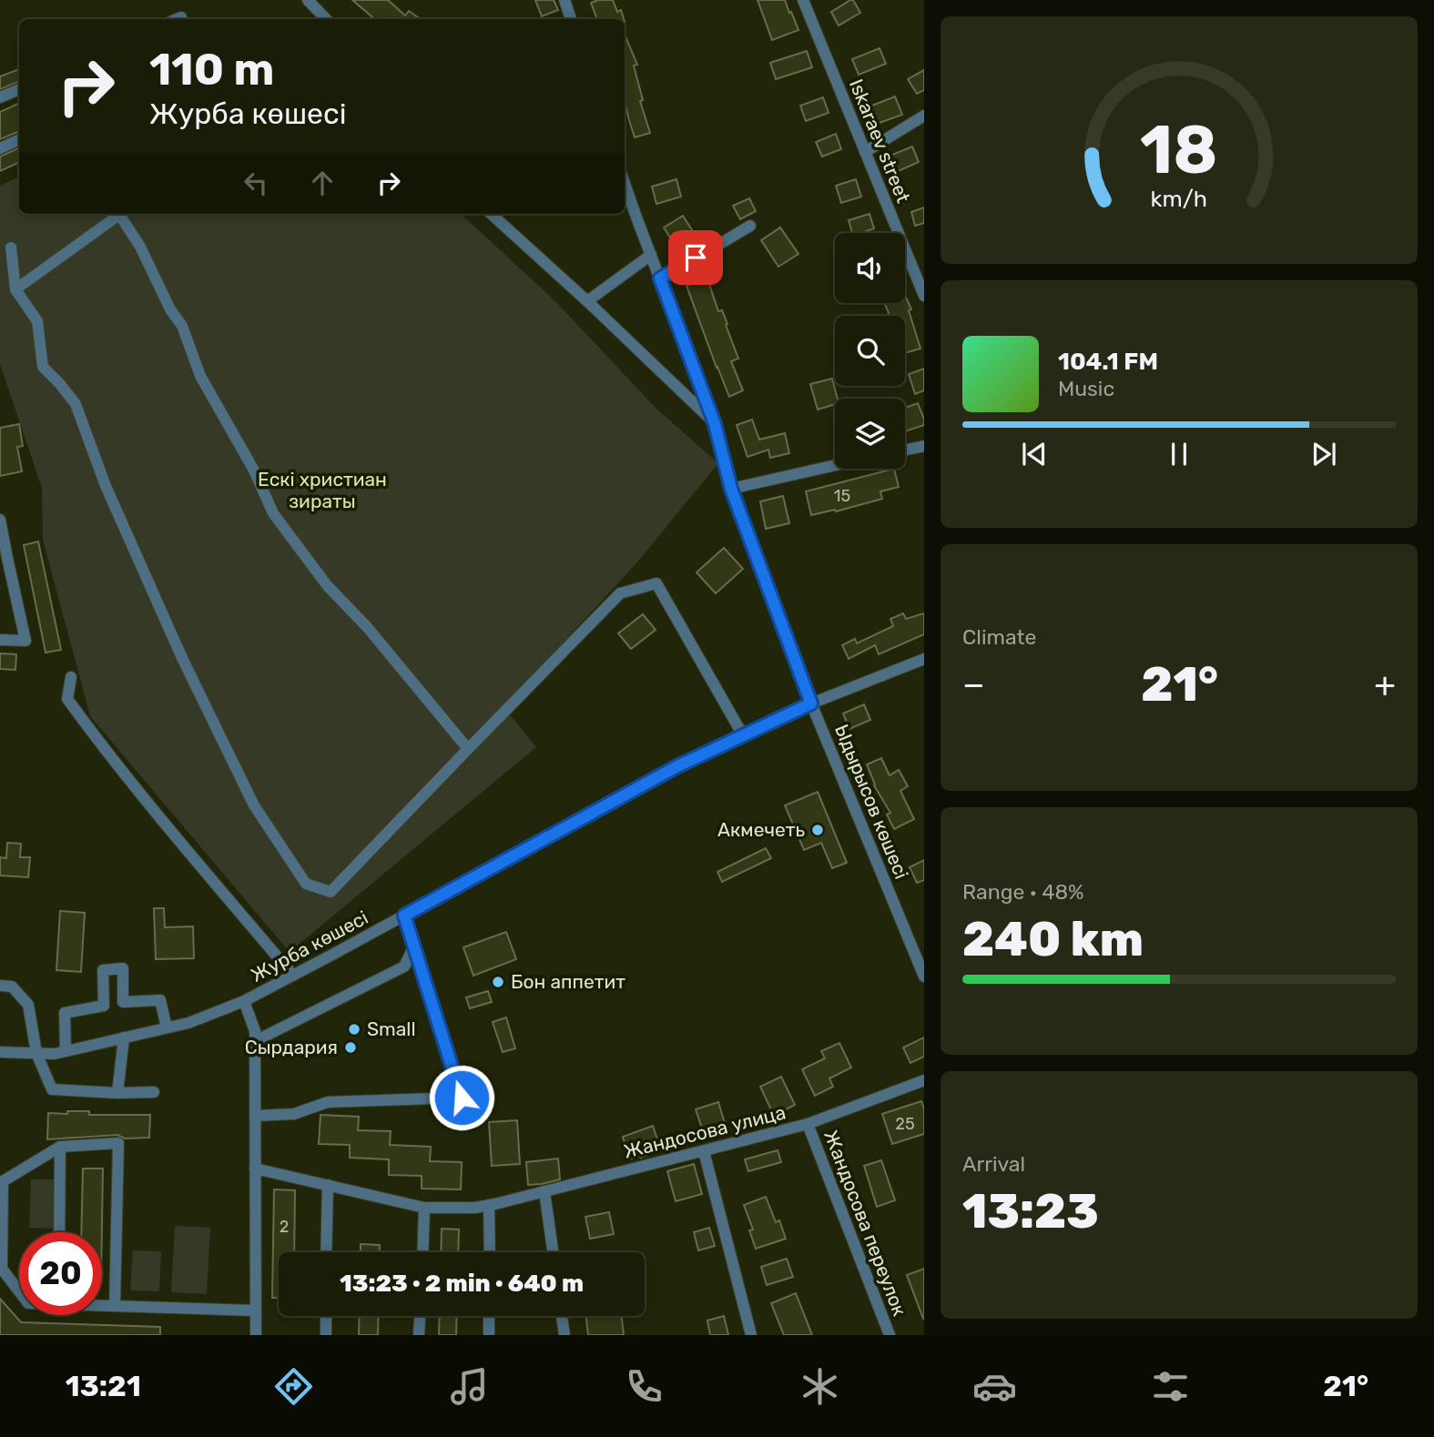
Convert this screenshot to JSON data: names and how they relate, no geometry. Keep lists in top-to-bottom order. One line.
{"streets":{"street":["Iskaraev street","Ыдырысов көшесі","Журба көшесі","Жандосова улица","Жандосова переулок"]},"crossings":[["Ыдырысов көшесі","Журба көшесі"],["Жандосова улица","Жандосова переулок"]],"parks":["Ескі христиан зираты"],"places":["Акмечеть","Бон аппетит","Small","Сырдария"],"house_numbers":["15","25","2"],"page":{"turn":["110 m","Журба көшесі"],"song":["104.1 FM","Music"],"tile":["Climate",["Range · 48%","240 km"],["Arrival","13:23"]],"heat":["−","21°","+"],"limit":"20","trip":"13:23 · 2 min · 640 m","tabs":["13:21","21°"],"gauge":["18","km/h"]}}
